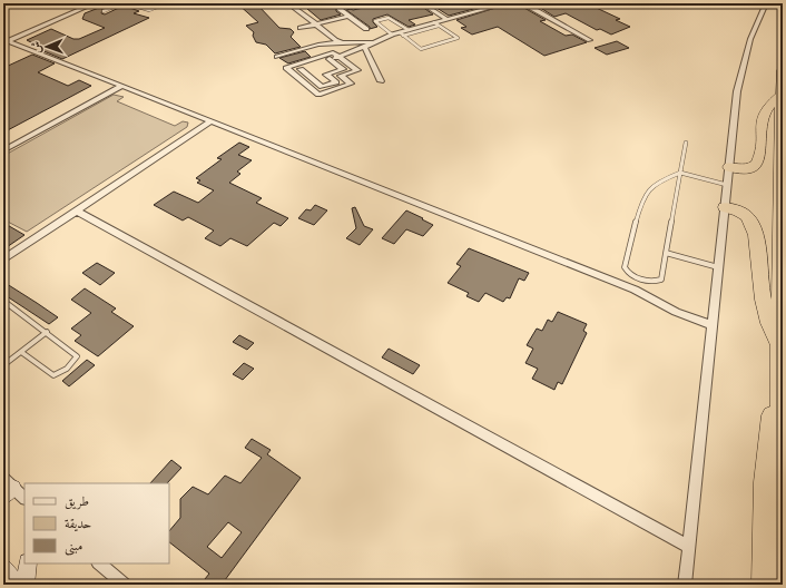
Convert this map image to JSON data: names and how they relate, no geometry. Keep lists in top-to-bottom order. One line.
{"legend":["طريق","حديقة","مبنى"],"north":"left"}
